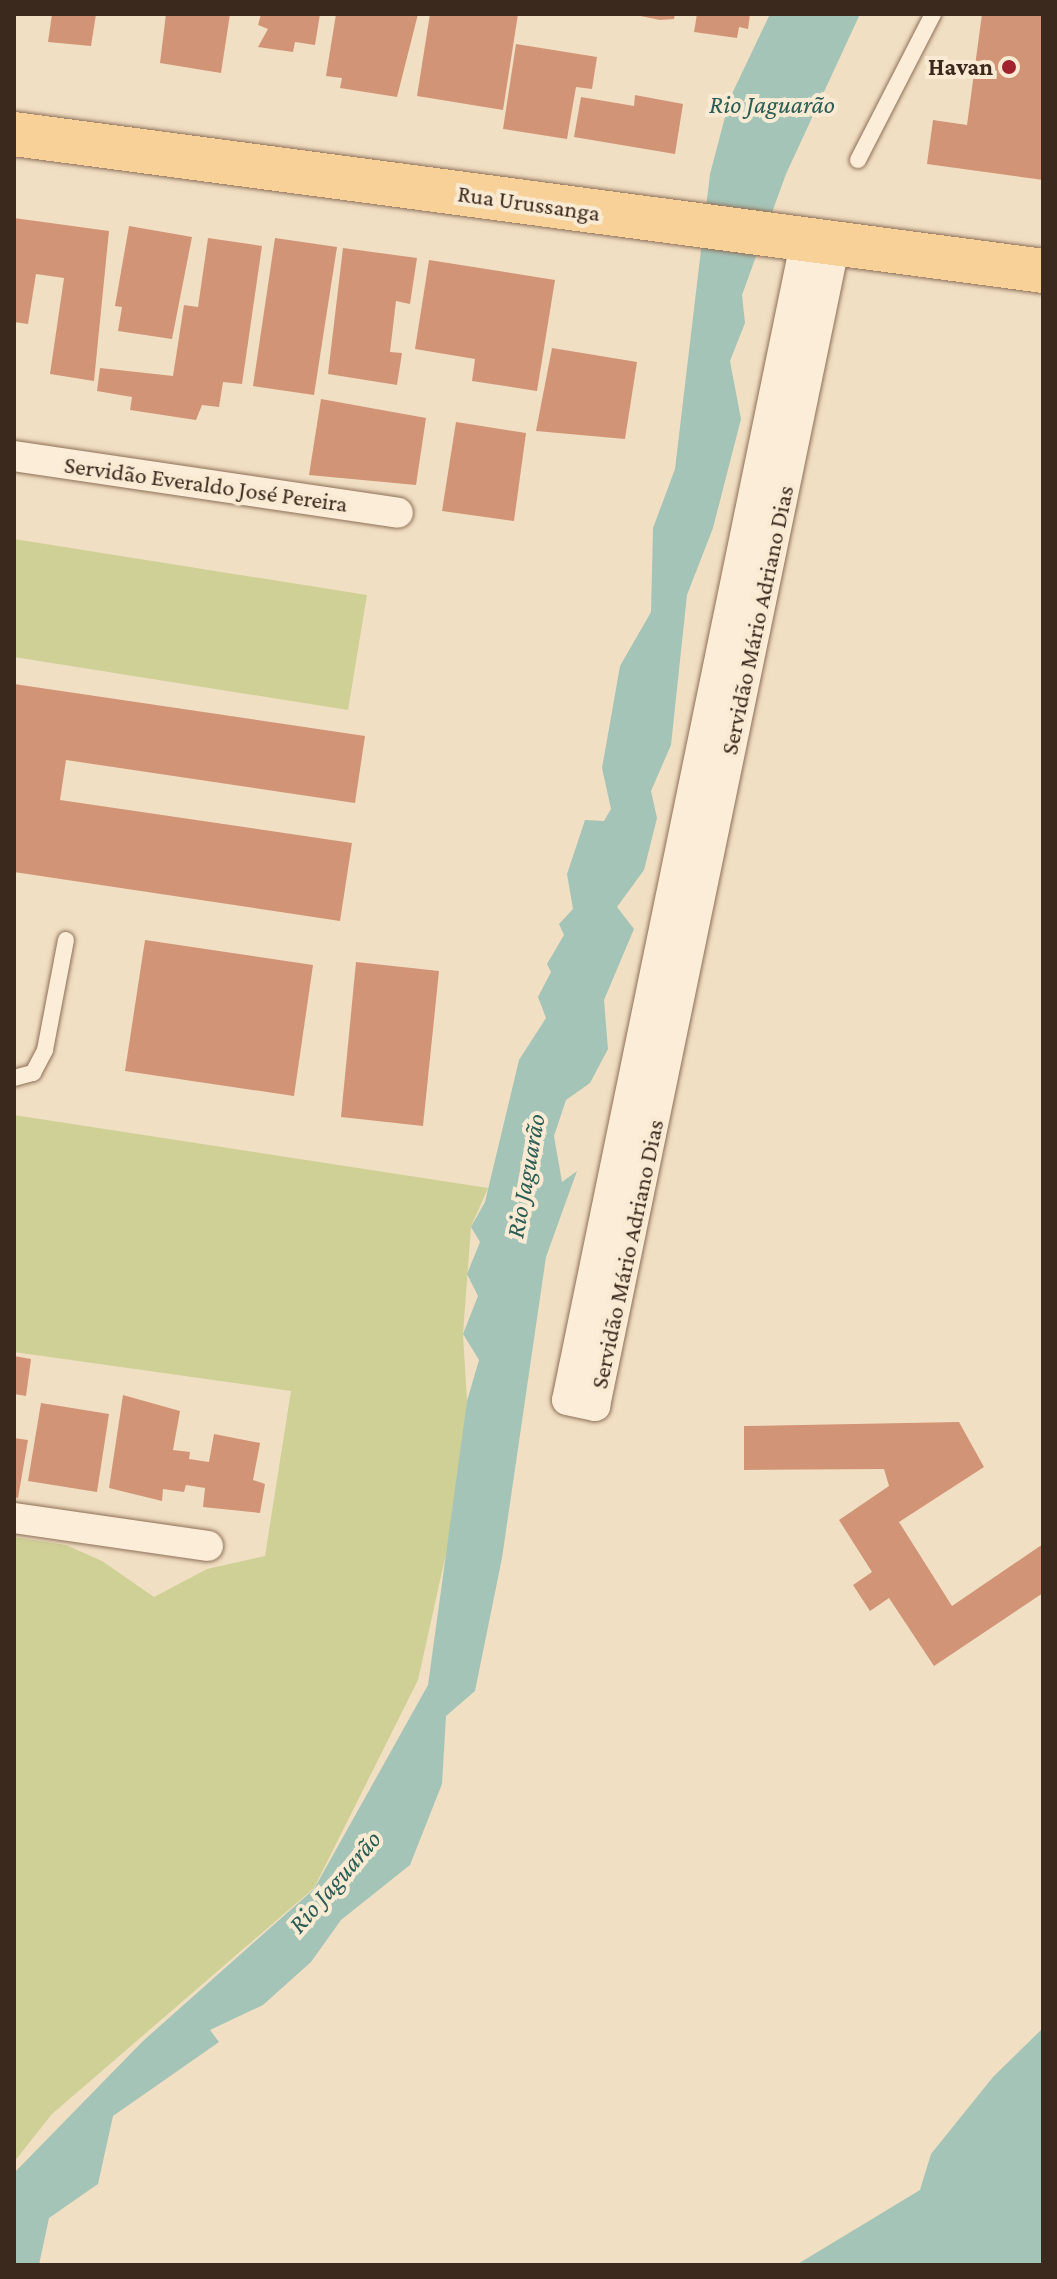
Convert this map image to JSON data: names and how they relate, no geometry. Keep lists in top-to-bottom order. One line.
{"streets":{"main road":["Rua Urussanga"],"street":["Servidão Everaldo José Pereira","Servidão Mário Adriano Dias"]},"crossings":[["Rua Urussanga","Servidão Mário Adriano Dias"]],"water":["Rio Jaguarão"],"places":["Havan"]}
